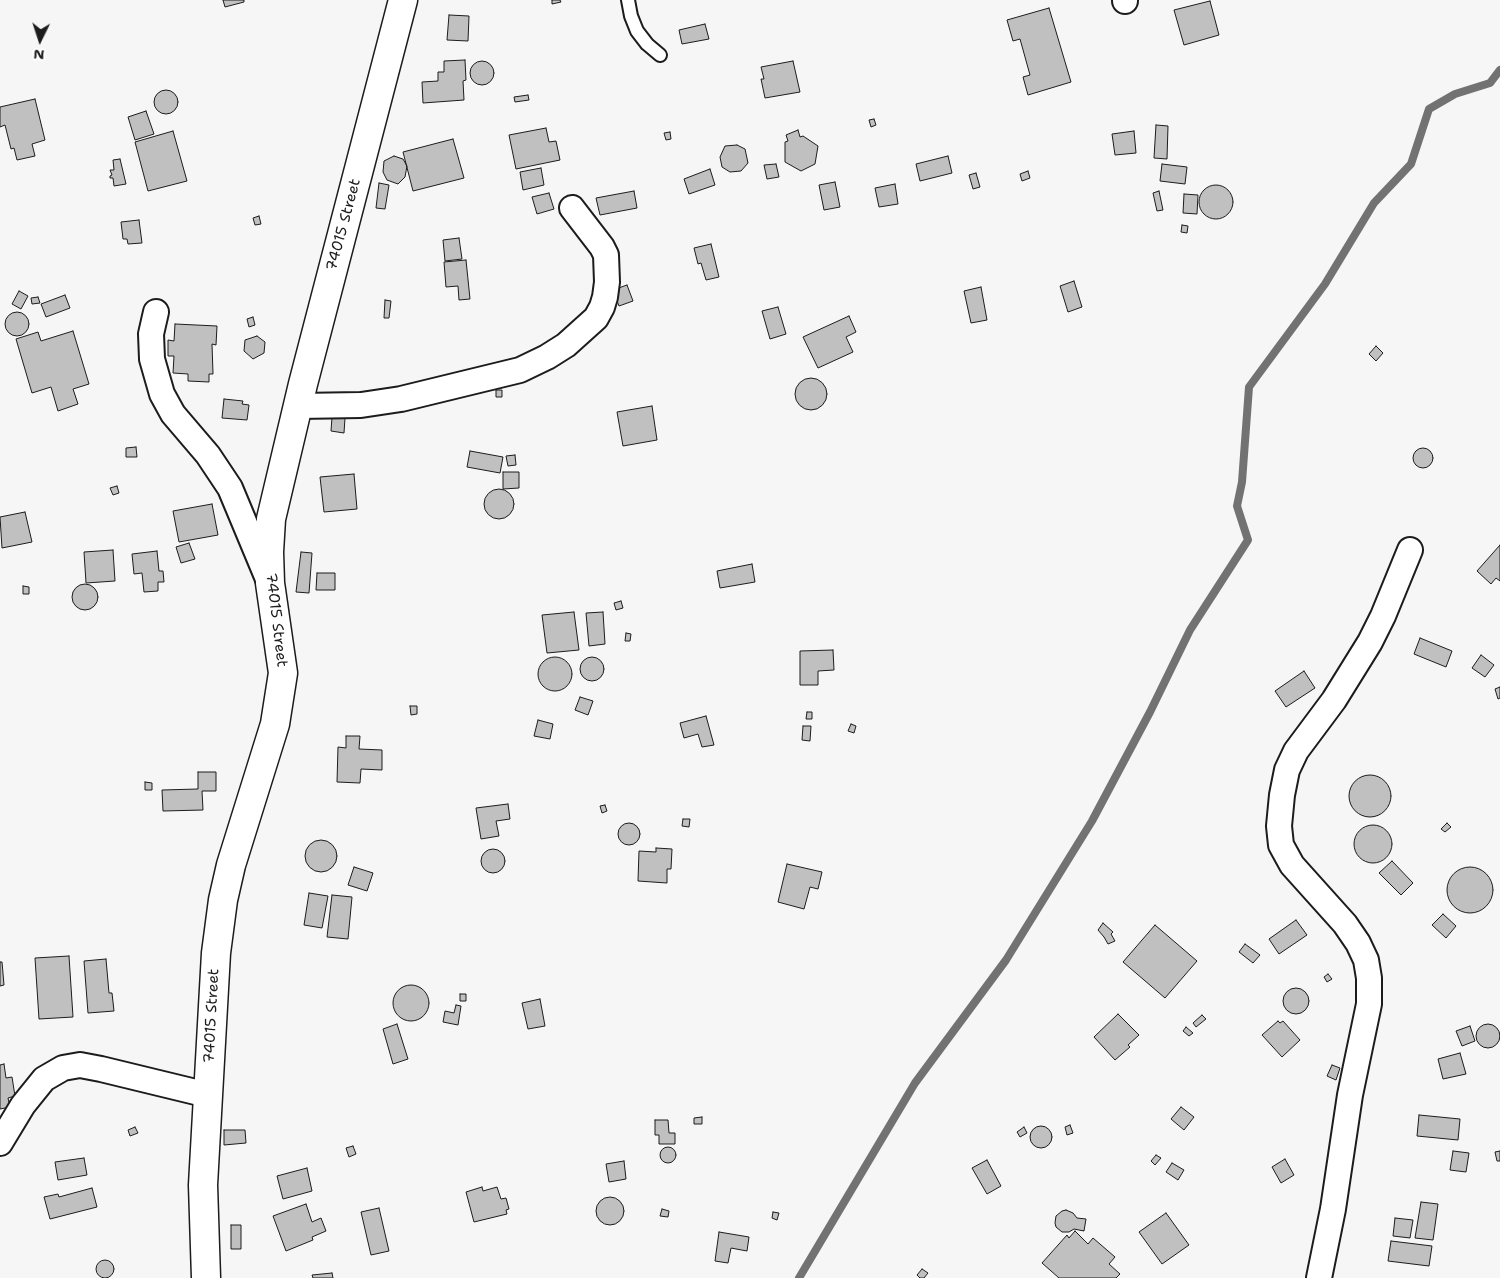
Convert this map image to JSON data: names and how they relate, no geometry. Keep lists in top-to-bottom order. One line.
{"streets":{"street":["74015 Street"]},"north":"bottom"}
